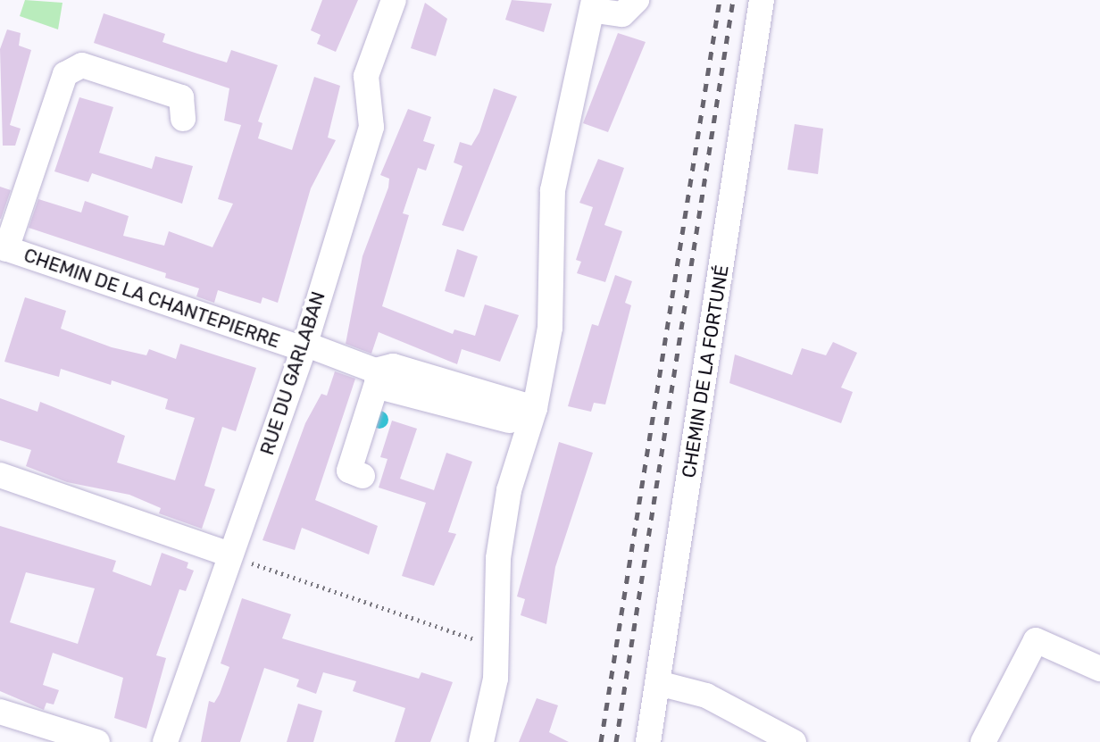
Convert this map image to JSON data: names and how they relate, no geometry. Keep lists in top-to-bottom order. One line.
{"streets":{"street":["CHEMIN DE LA CHANTEPIERRE","CHEMIN DE LA FORTUNÉ","RUE DU GARLABAN"]},"crossings":[["CHEMIN DE LA CHANTEPIERRE","RUE DU GARLABAN"]]}
